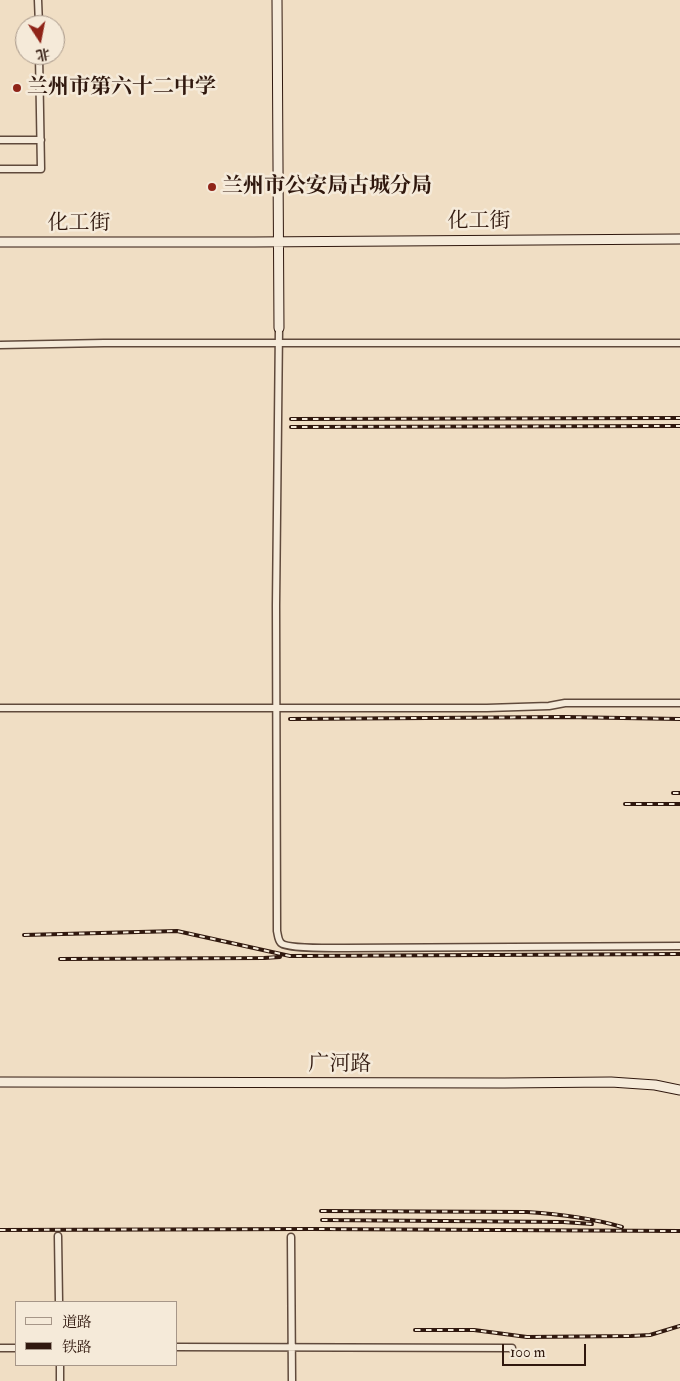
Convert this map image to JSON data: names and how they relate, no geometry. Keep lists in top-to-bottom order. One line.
{"streets":{"street":["化工街","广河路"]},"places":["兰州市第六十二中学","兰州市公安局古城分局"],"legend":["道路","铁路"],"scale_bar":"100 m","north":"bottom"}
